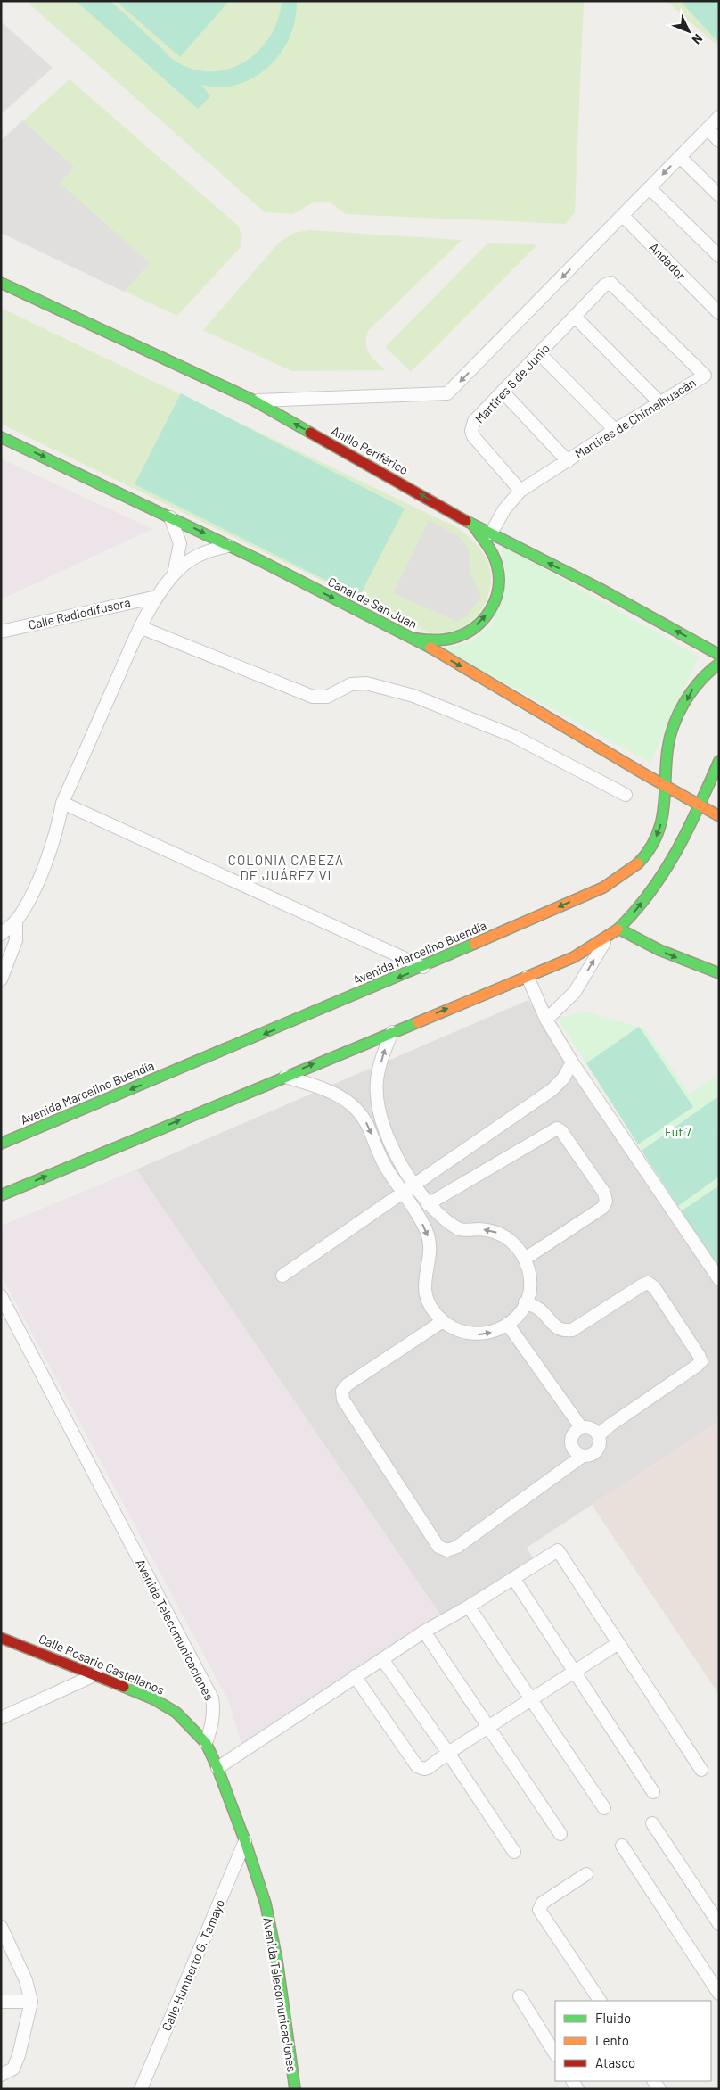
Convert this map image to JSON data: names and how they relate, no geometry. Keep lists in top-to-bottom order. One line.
{"streets":{"main road":["Anillo Periférico","Canal de San Juan","Avenida Marcelino Buendía","Avenida Telecomunicaciones","Calle Rosario Castellanos"],"street":["Andador","Martires 6 de Junio","Martires de Chimalhuacán","Calle Radiodifusora","Calle Humberto G. Tamayo"]},"crossings":[["Martires 6 de Junio","Martires de Chimalhuacán"],["Martires de Chimalhuacán","Anillo Periférico"],["Canal de San Juan","Avenida Marcelino Buendía"],["Avenida Telecomunicaciones","Calle Rosario Castellanos"],["Avenida Telecomunicaciones","Calle Humberto G. Tamayo"]],"one_way":["Anillo Periférico","Canal de San Juan"],"districts":["COLONIA CABEZA DE JUÁREZ VI"],"parks":["Fut 7"],"legend":["Fluido","Lento","Atasco"],"north":"bottom right"}
